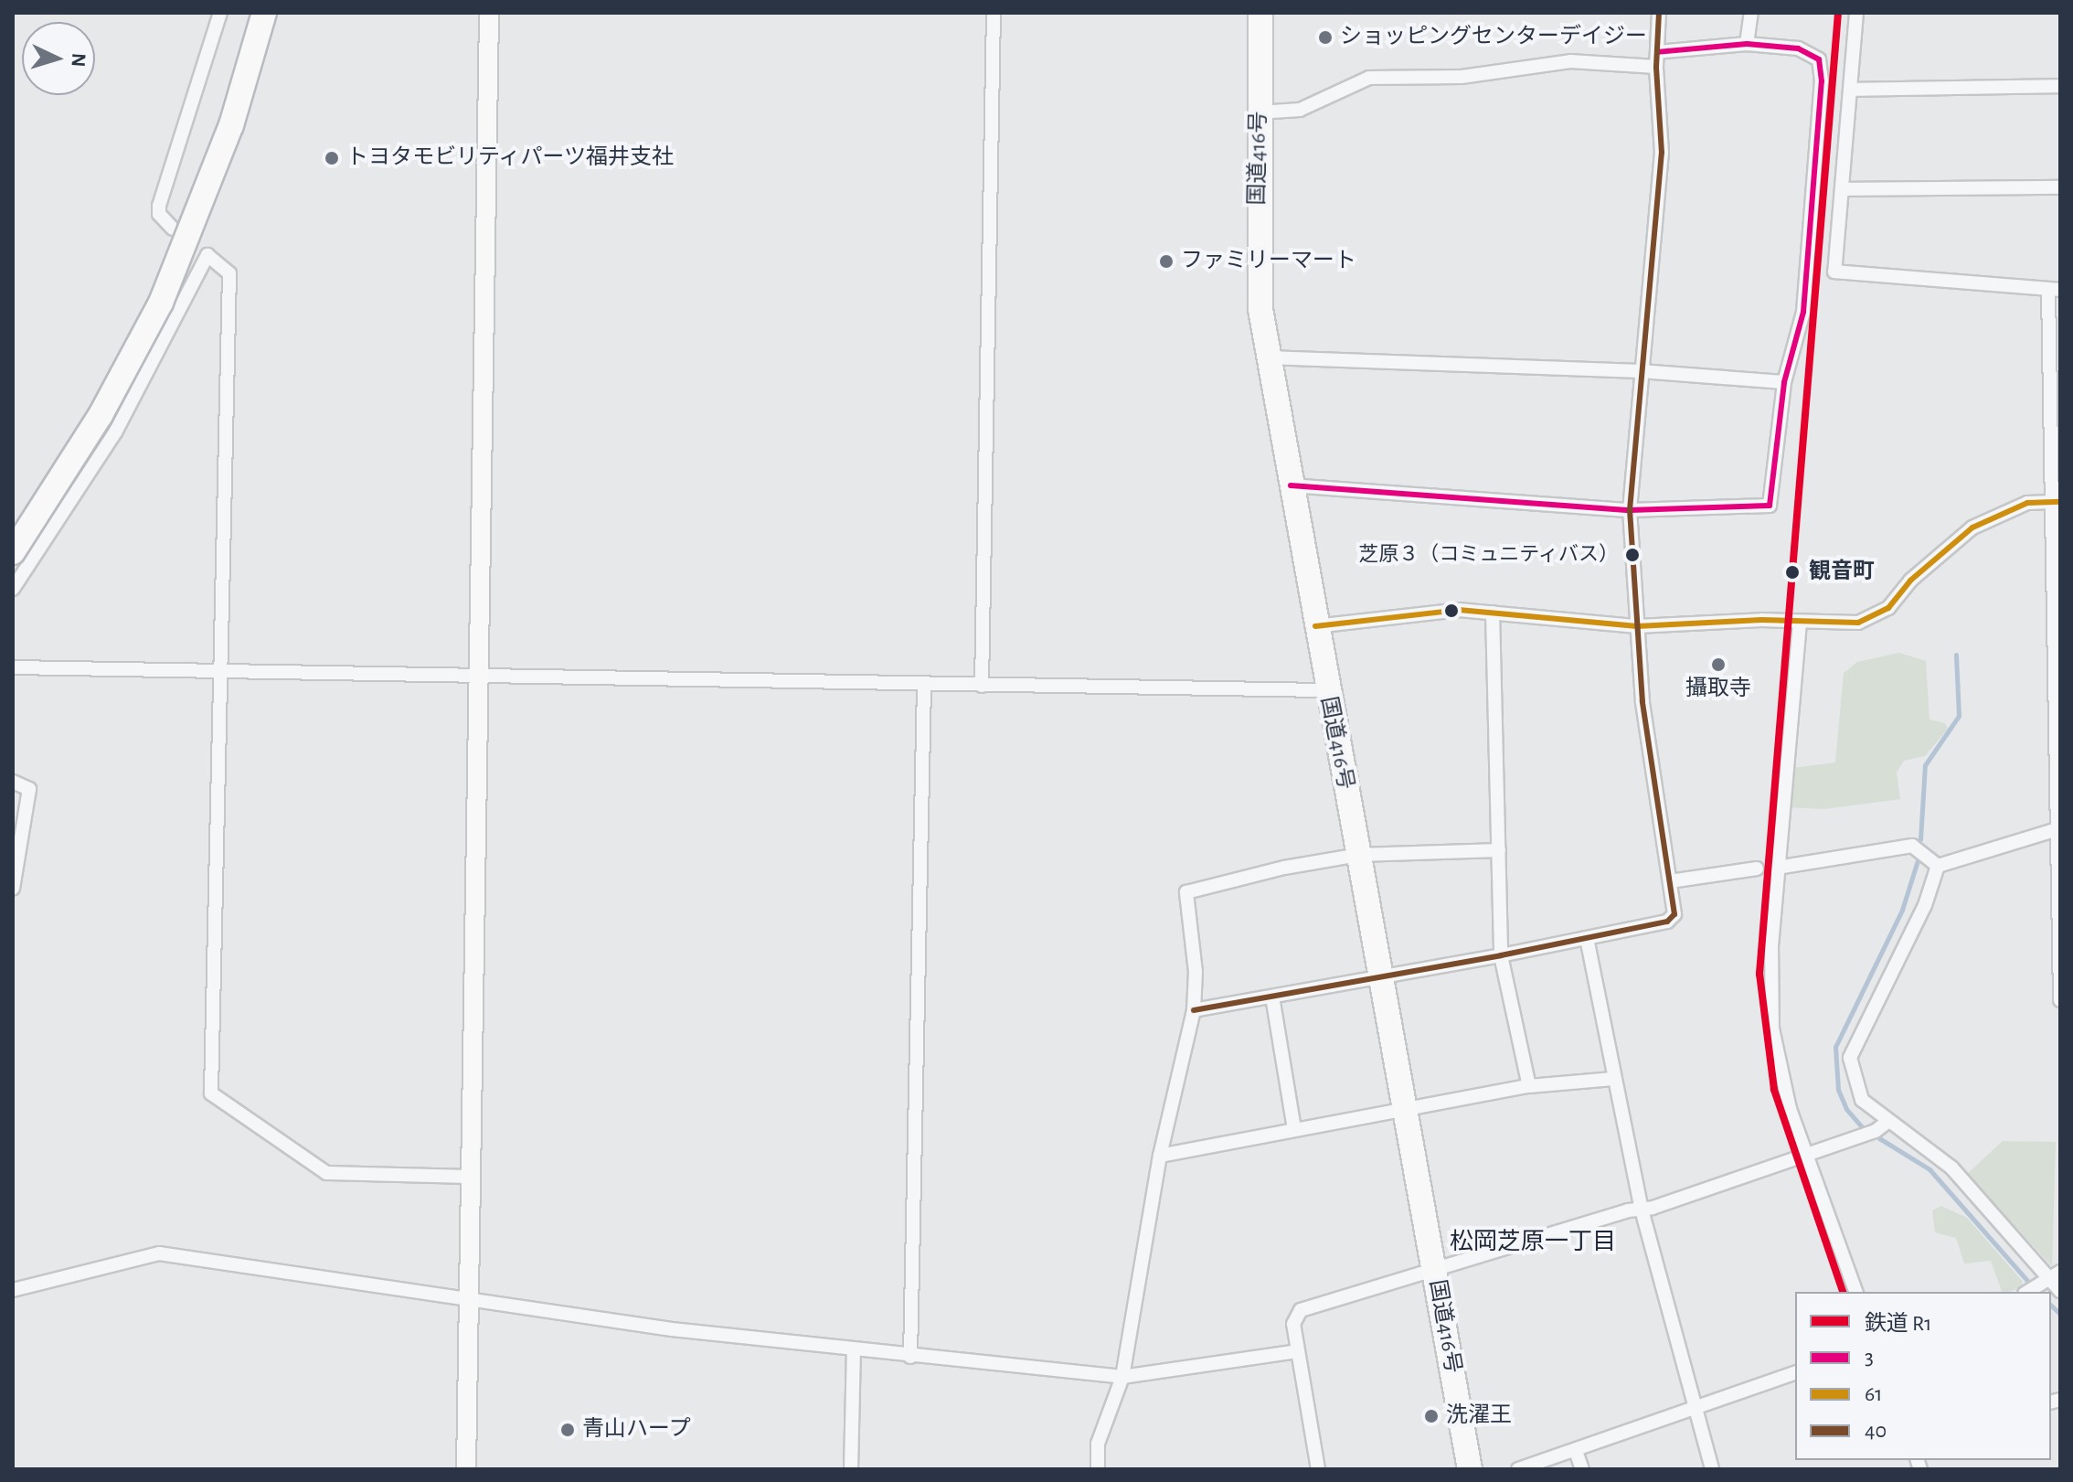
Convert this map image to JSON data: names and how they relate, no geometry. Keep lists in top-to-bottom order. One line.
{"streets":{"highway":["国道416号"]},"districts":["松岡芝原一丁目"],"places":["ショッピングセンターデイジー","トヨタモビリティパーツ福井支社","ファミリーマート","芝原３（コミュニティバス）","観音町","攝取寺","洗濯王","青山ハープ"],"lines":["rail line R1","transit line 40","transit line 3","transit line 61"],"legend":["鉄道 R1","3","61","40"],"north":"right"}
